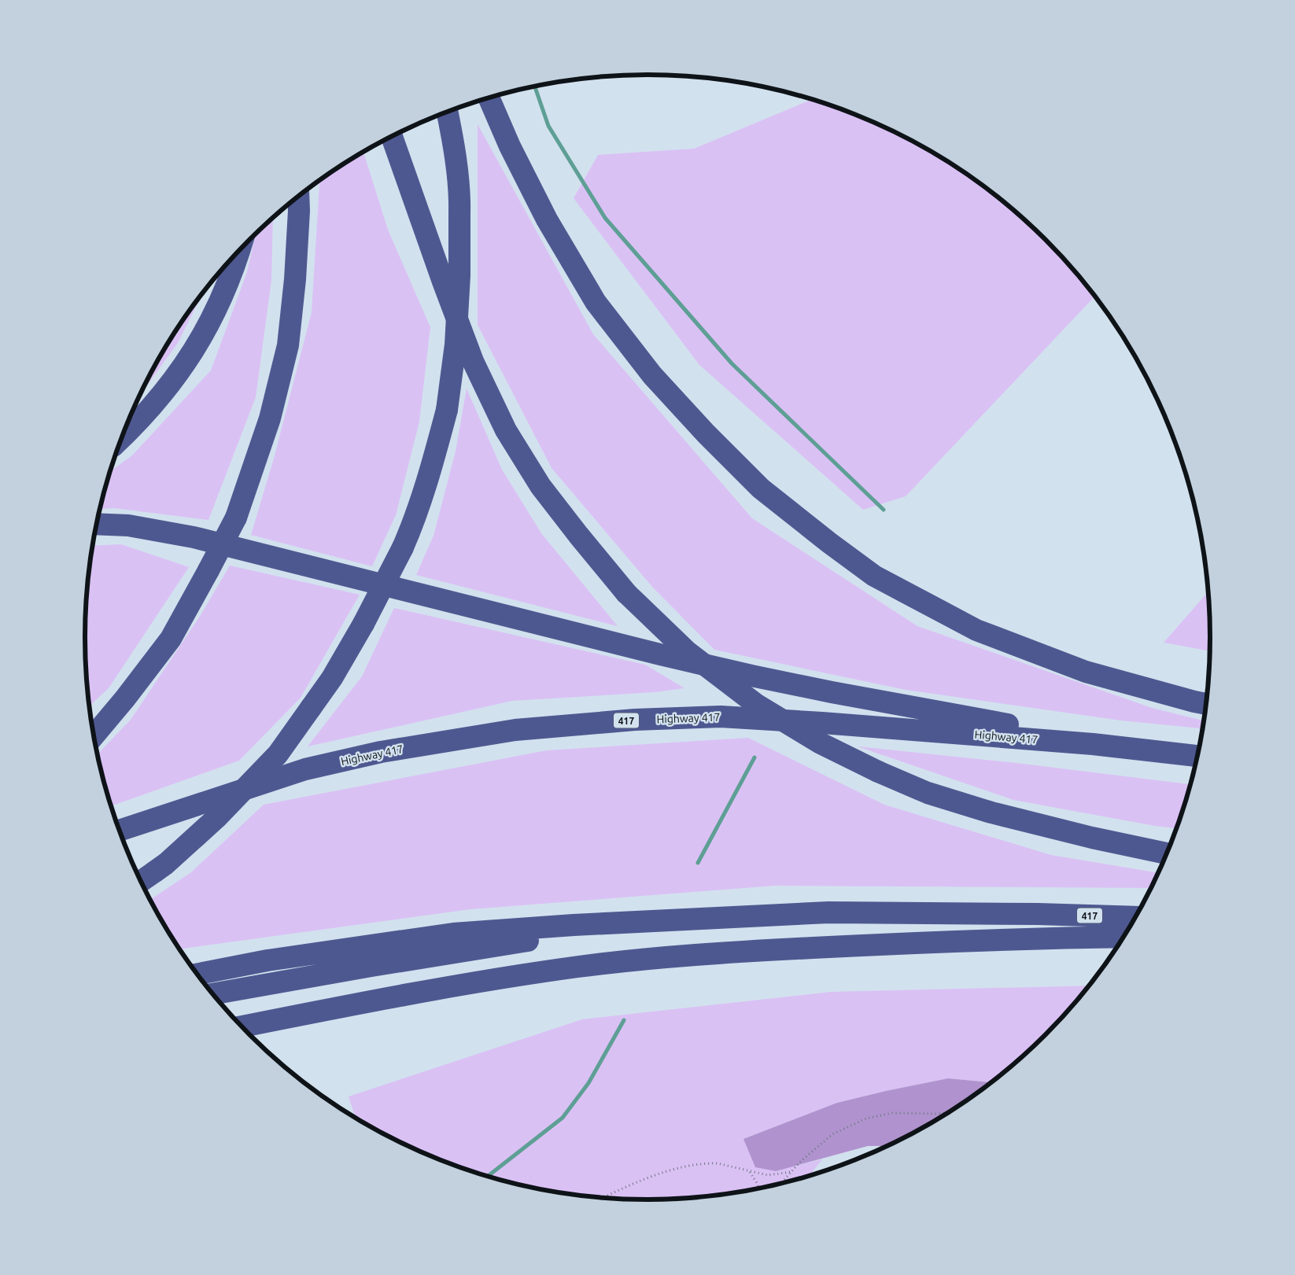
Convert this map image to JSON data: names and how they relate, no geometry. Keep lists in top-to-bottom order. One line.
{"streets":{"highway":["Highway 417","417"]}}
